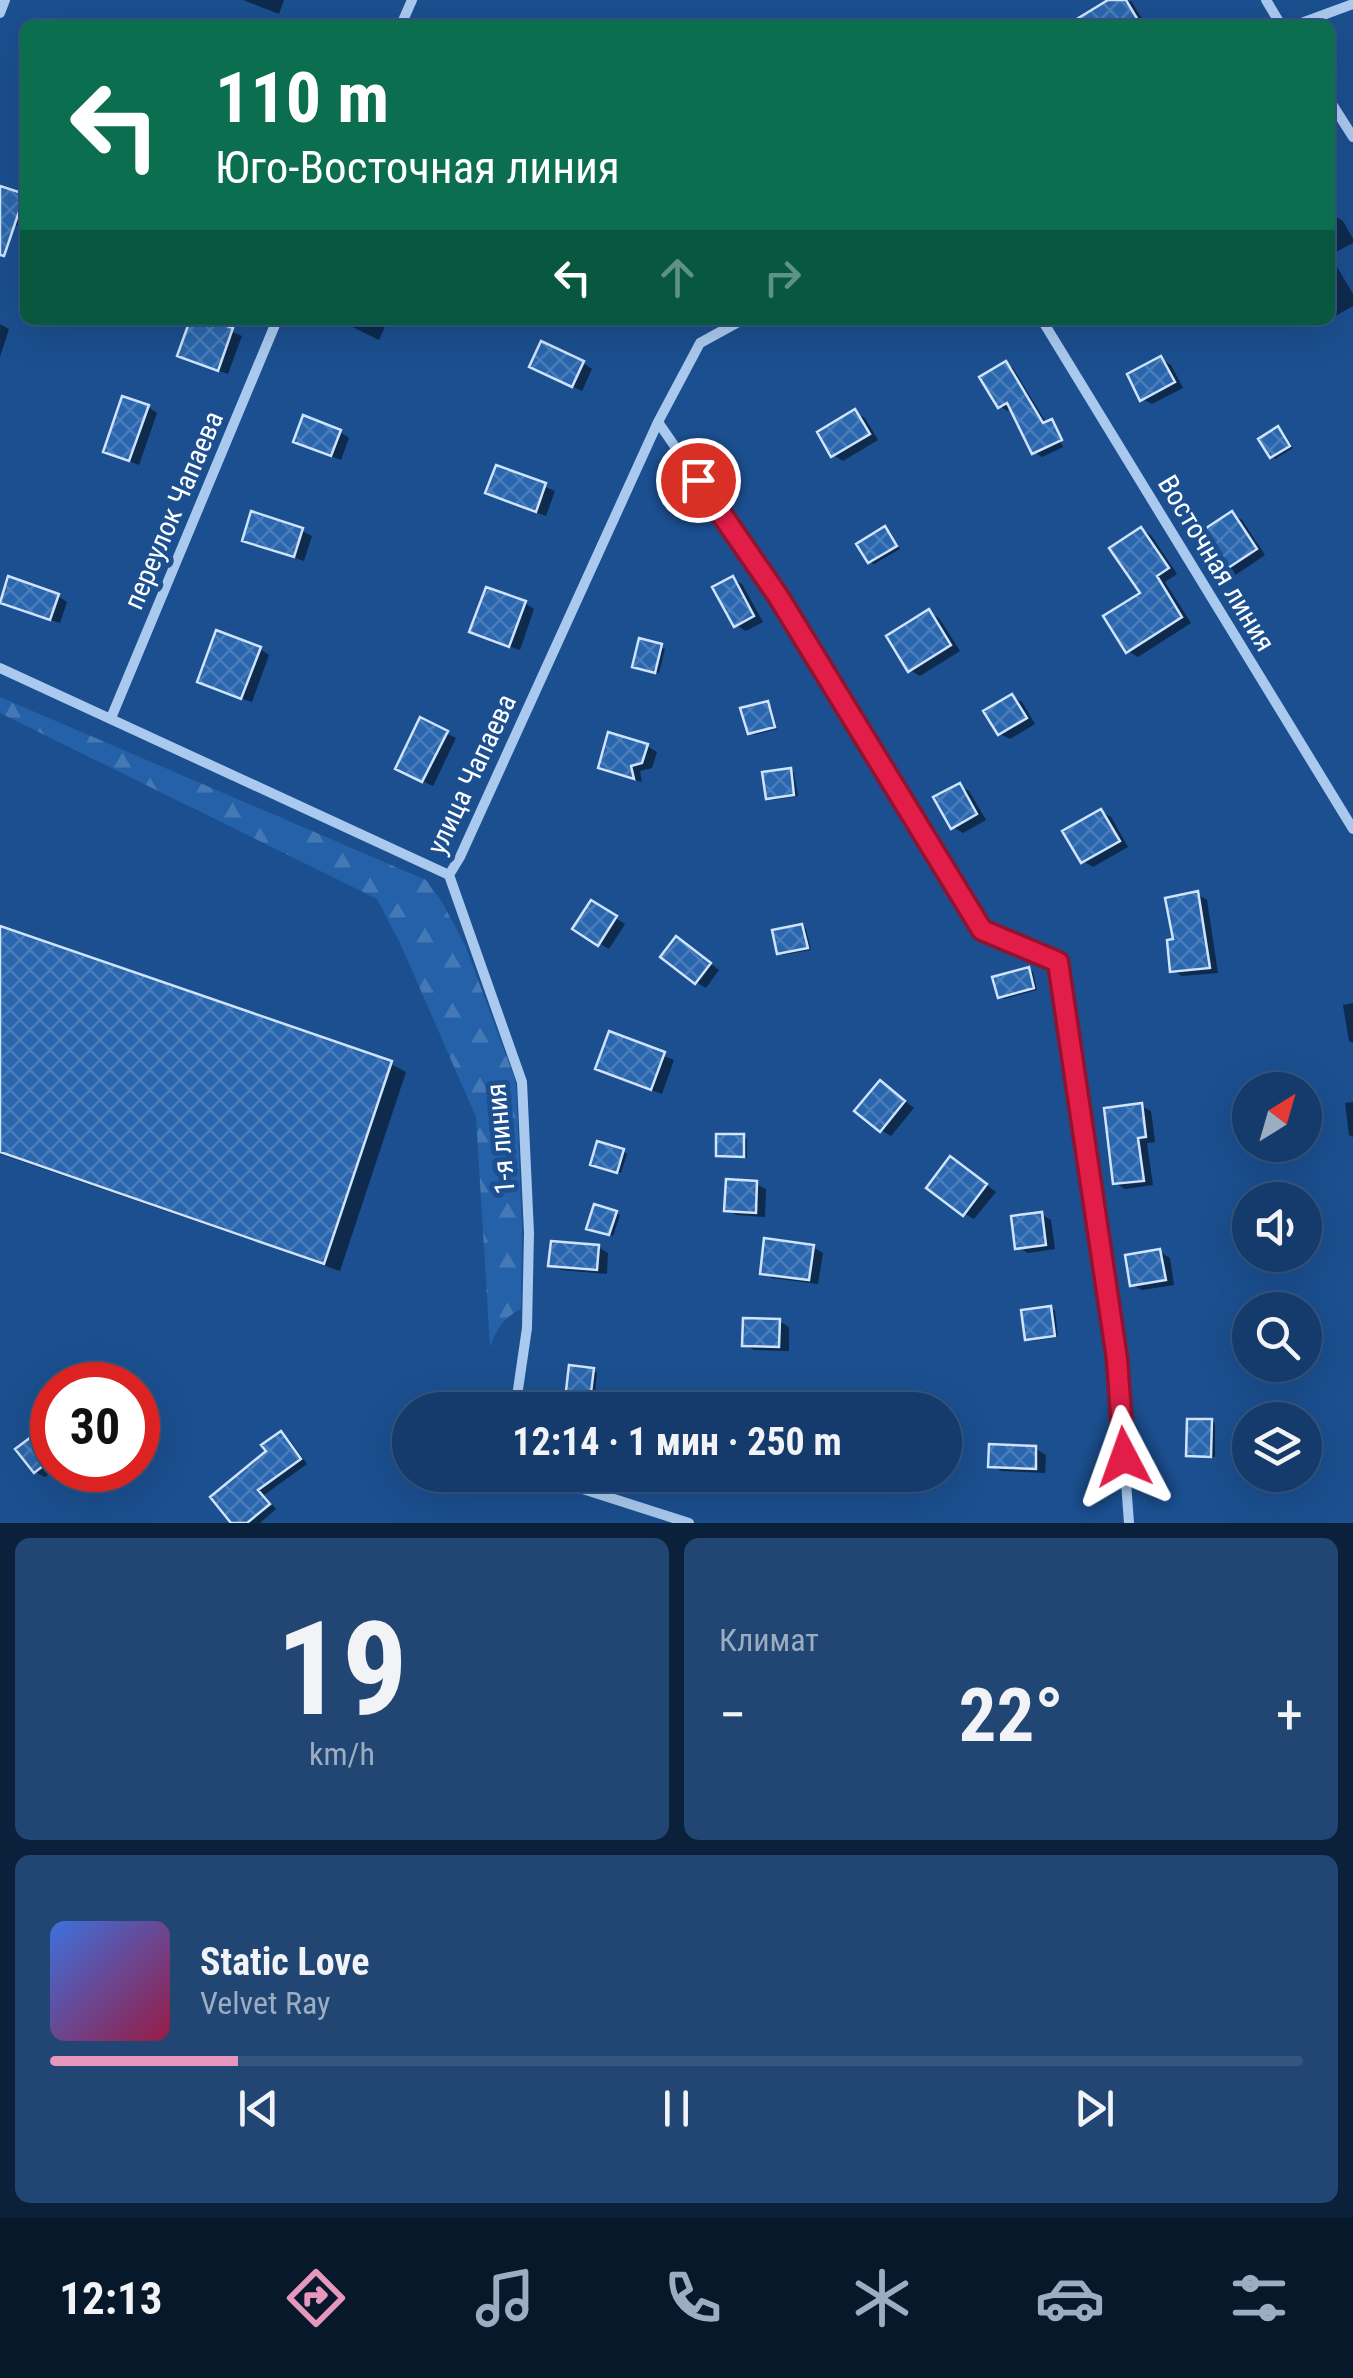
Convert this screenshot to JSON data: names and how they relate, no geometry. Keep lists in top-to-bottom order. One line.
{"streets":{"street":["переулок Чапаева","Восточная линия","улица Чапаева","1-я линия"]},"crossings":[["переулок Чапаева","улица Чапаева"],["улица Чапаева","1-я линия"]],"north":"top right","page":{"turn":["110 m","Юго-Восточная линия"],"limit":"30","trip":"12:14 · 1 мин · 250 m","tile":[["19","km/h"],"Климат"],"heat":["−","22°","+"],"song":["Static Love","Velvet Ray"],"tabs":"12:13"}}
